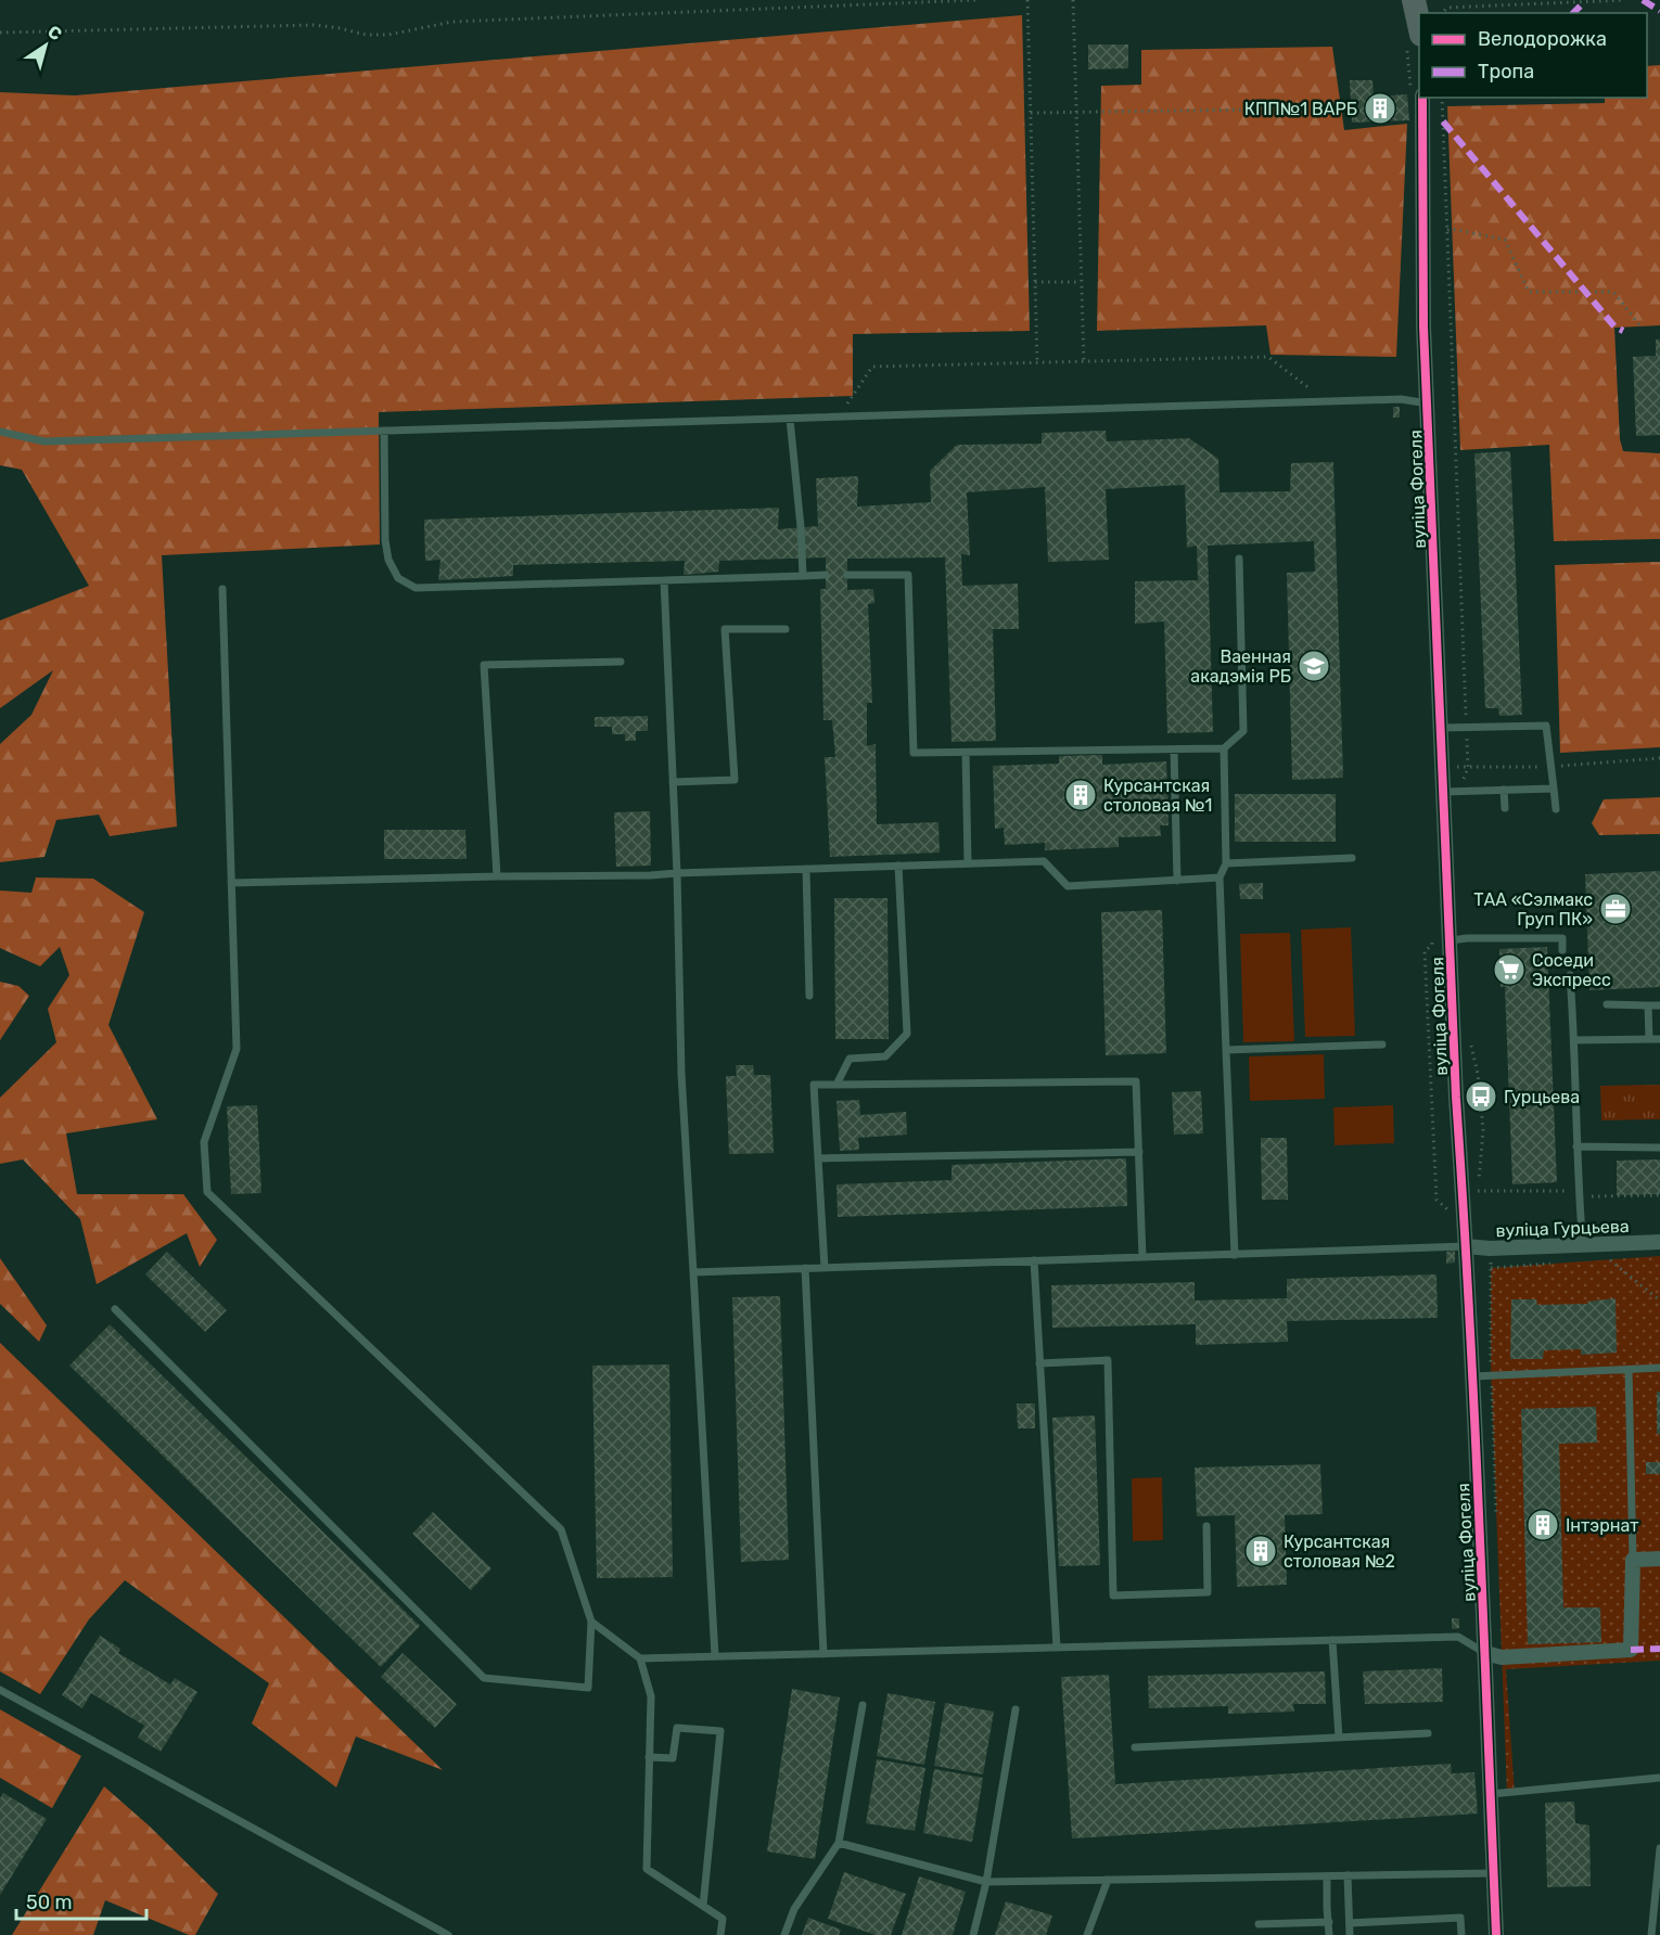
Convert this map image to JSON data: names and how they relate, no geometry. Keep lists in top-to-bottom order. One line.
{"streets":{"street":["вуліца Фогеля","вуліца Гурцьева"]},"crossings":[["вуліца Фогеля","вуліца Гурцьева"]],"places":{"building":["КПП№1 ВАРБ","Курсантская столовая №1","Інтэрнат","Курсантская столовая №2"],"school or university":["Ваенная акадэмія РБ"],"office":["ТАА «Сэлмакс Груп ПК»"],"supermarket":["Соседи Экспресс"],"bus stop":["Гурцьева"]},"legend":["Велодорожка","Тропа"],"scale_bar":"50 m","north":"top right"}
